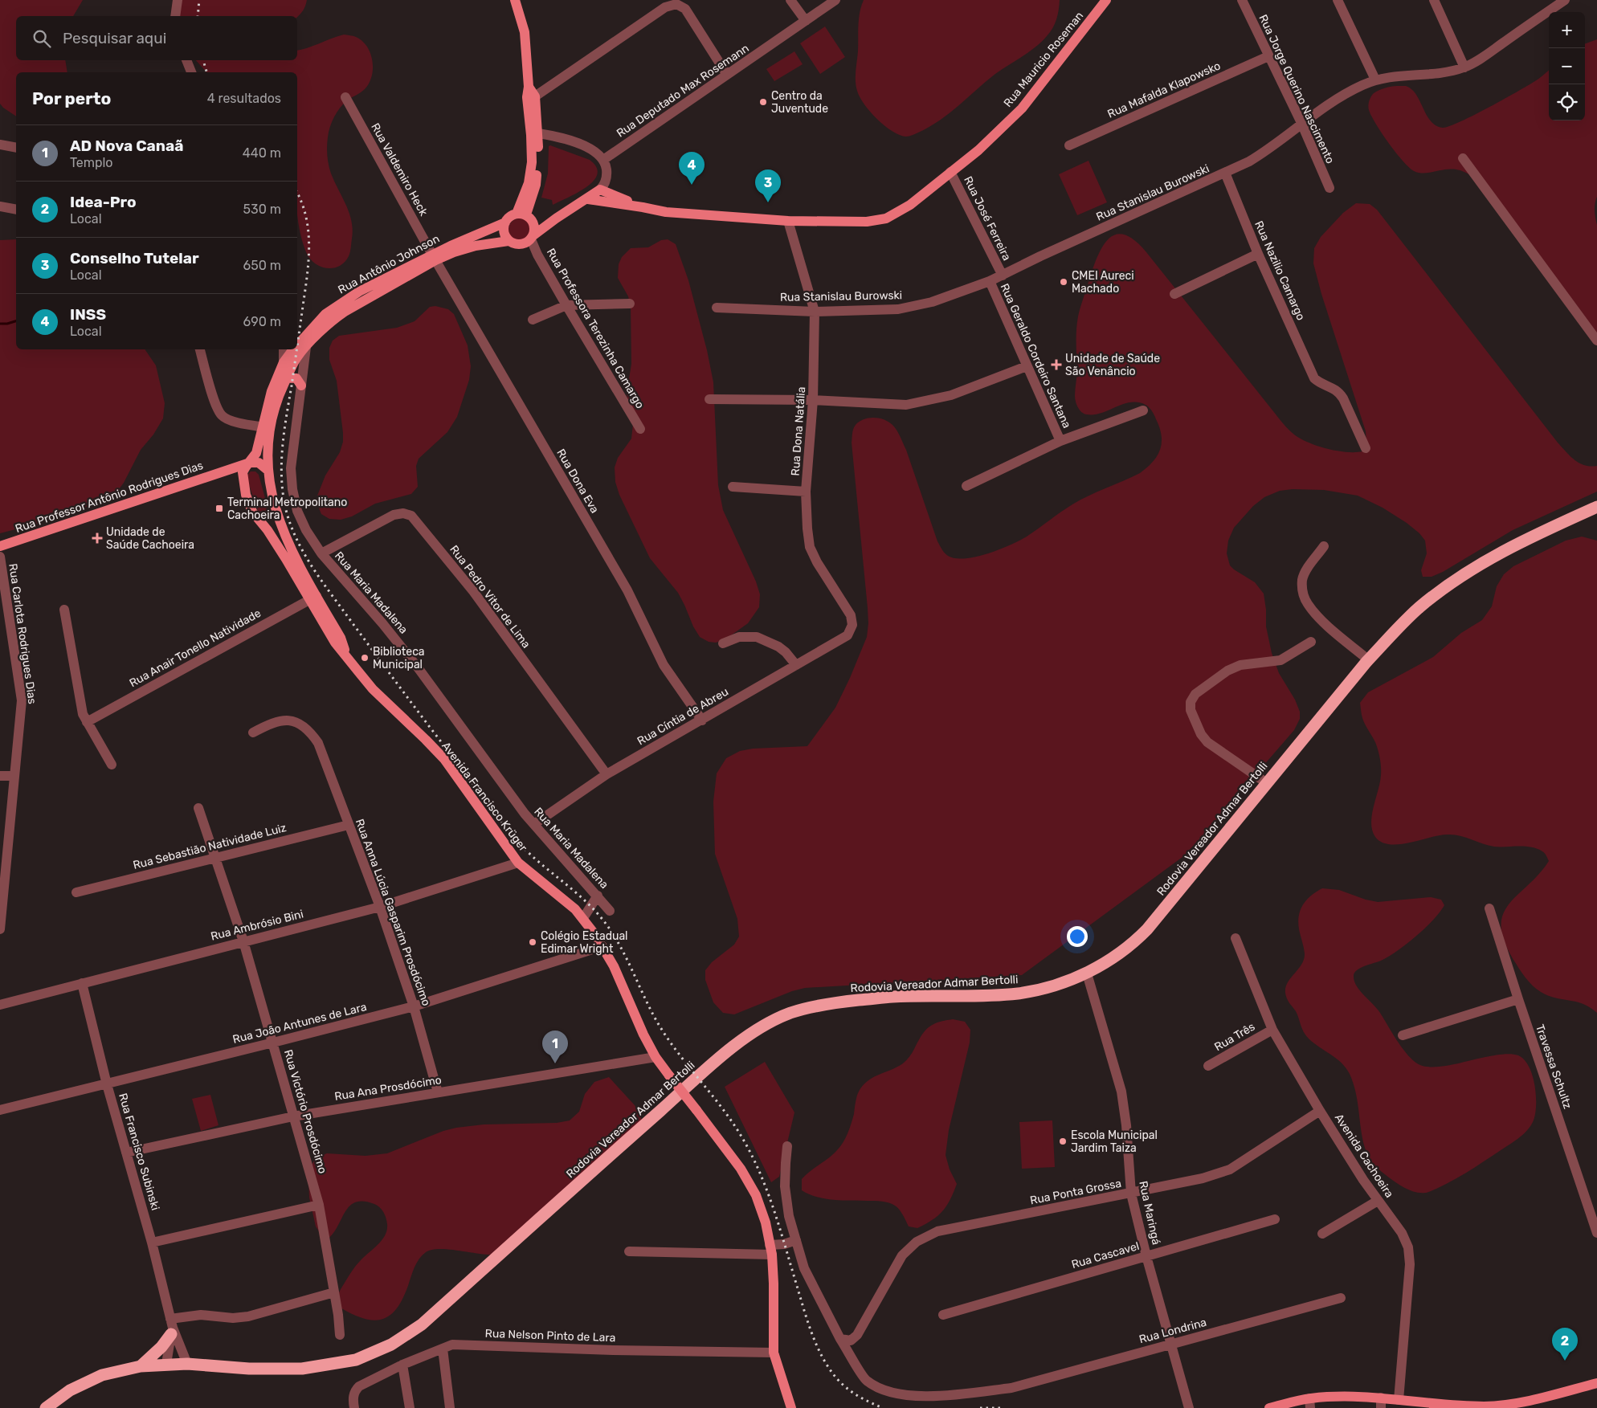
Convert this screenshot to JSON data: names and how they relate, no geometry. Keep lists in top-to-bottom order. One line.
{"streets":{"highway":["Rodovia Vereador Admar Bertolli"],"main road":["Rua Mauricio Roseman","Rua Antônio Johnson","Rua Professor Antônio Rodrigues Dias","Avenida Francisco Krüger"],"street":["Rua Jorge Querino Nascimento","Rua Mafalda Klapowsko","Rua Deputado Max Rosemann","Rua Valdemiro Heck","Rua Stanislau Burowski","Rua José Ferreira","Rua Nazilio Camargo","Rua Professora Terezinha Camargo","Rua Geraldo Cordeiro Santana","Rua Dona Natália","Rua Dona Eva","Rua Maria Madalena","Rua Pedro Vitor de Lima","Rua Carlota Rodrigues Dias","Rua Anair Tonello Natividade","Rua Cíntia de Abreu","Rua Sebastião Natividade Luiz","Rua Anna Lúcia Gasparim Prosdócimo","Rua Ambrósio Bini","Rua João Antunes de Lara","Rua Três","Travessa Schultz","Rua Ana Prosdócimo","Rua Victório Prosdócimo","Rua Francisco Subinski","Avenida Cachoeira","Rua Ponta Grossa","Rua Maringá","Rua Cascavel","Rua Londrina","Rua Nelson Pinto de Lara"]},"crossings":[["Rua Mauricio Roseman","Rua José Ferreira"],["Rua Mauricio Roseman","Rua Dona Natália"],["Rua Jorge Querino Nascimento","Rua Mafalda Klapowsko"],["Rua Jorge Querino Nascimento","Rua Stanislau Burowski"],["Rua Valdemiro Heck","Rua Antônio Johnson"],["Rua Valdemiro Heck","Rua Dona Eva"],["Rua Stanislau Burowski","Rua José Ferreira"],["Rua Stanislau Burowski","Rua Nazilio Camargo"],["Rua Stanislau Burowski","Rua Geraldo Cordeiro Santana"],["Rua Stanislau Burowski","Rua Dona Natália"],["Rua Antônio Johnson","Rua Professora Terezinha Camargo"],["Rua Antônio Johnson","Rua Dona Eva"],["Rua Antônio Johnson","Rua Maria Madalena"],["Rua Antônio Johnson","Avenida Francisco Krüger"],["Rua Dona Natália","Rua Cíntia de Abreu"],["Rua Dona Eva","Rua Cíntia de Abreu"],["Rua Professor Antônio Rodrigues Dias","Avenida Francisco Krüger"],["Rua Maria Madalena","Rua Pedro Vitor de Lima"],["Rua Maria Madalena","Rua Cíntia de Abreu"],["Rua Maria Madalena","Avenida Francisco Krüger"],["Rua Pedro Vitor de Lima","Rua Cíntia de Abreu"],["Rua Anair Tonello Natividade","Avenida Francisco Krüger"],["Avenida Francisco Krüger","Rua Ambrósio Bini"],["Avenida Francisco Krüger","Rua João Antunes de Lara"],["Avenida Francisco Krüger","Rua Ana Prosdócimo"],["Avenida Francisco Krüger","Rua Nelson Pinto de Lara"],["Rodovia Vereador Admar Bertolli","Rua Francisco Subinski"],["Rodovia Vereador Admar Bertolli","Rua Maringá"],["Rua Sebastião Natividade Luiz","Rua Anna Lúcia Gasparim Prosdócimo"],["Rua Sebastião Natividade Luiz","Rua Victório Prosdócimo"],["Rua Anna Lúcia Gasparim Prosdócimo","Rua Ambrósio Bini"],["Rua Anna Lúcia Gasparim Prosdócimo","Rua João Antunes de Lara"],["Rua Anna Lúcia Gasparim Prosdócimo","Rua Ana Prosdócimo"],["Rua Ambrósio Bini","Rua Victório Prosdócimo"],["Rua Ambrósio Bini","Rua Francisco Subinski"],["Rua João Antunes de Lara","Rua Victório Prosdócimo"],["Rua João Antunes de Lara","Rua Francisco Subinski"],["Rua Três","Avenida Cachoeira"],["Rua Ana Prosdócimo","Rua Victório Prosdócimo"],["Rua Ana Prosdócimo","Rua Francisco Subinski"],["Avenida Cachoeira","Rua Ponta Grossa"],["Rua Ponta Grossa","Rua Maringá"],["Rua Ponta Grossa","Rua Londrina"],["Rua Maringá","Rua Cascavel"],["Rua Maringá","Rua Londrina"]],"places":{"other":["Centro da Juventude","CMEI Aureci Machado","Biblioteca Municipal","Colégio Estadual Edimar Wright","Escola Municipal Jardim Taiza"],"health":["Unidade de Saúde São Venâncio","Unidade de Saúde Cachoeira"],"transit":["Terminal Metropolitano Cachoeira"]},"page":{"map_buttons":["+","−"],"search":"Pesquisar aqui","heading":["Por perto","4 resultados"],"list":[{"mark":"1","name":"AD Nova Canaã","note":"Templo","value":"440 m"},{"mark":"2","name":"Idea-Pro","note":"Local","value":"530 m"},{"mark":"3","name":"Conselho Tutelar","note":"Local","value":"650 m"},{"mark":"4","name":"INSS","note":"Local","value":"690 m"}],"pins":["4","3","1","2"]}}
